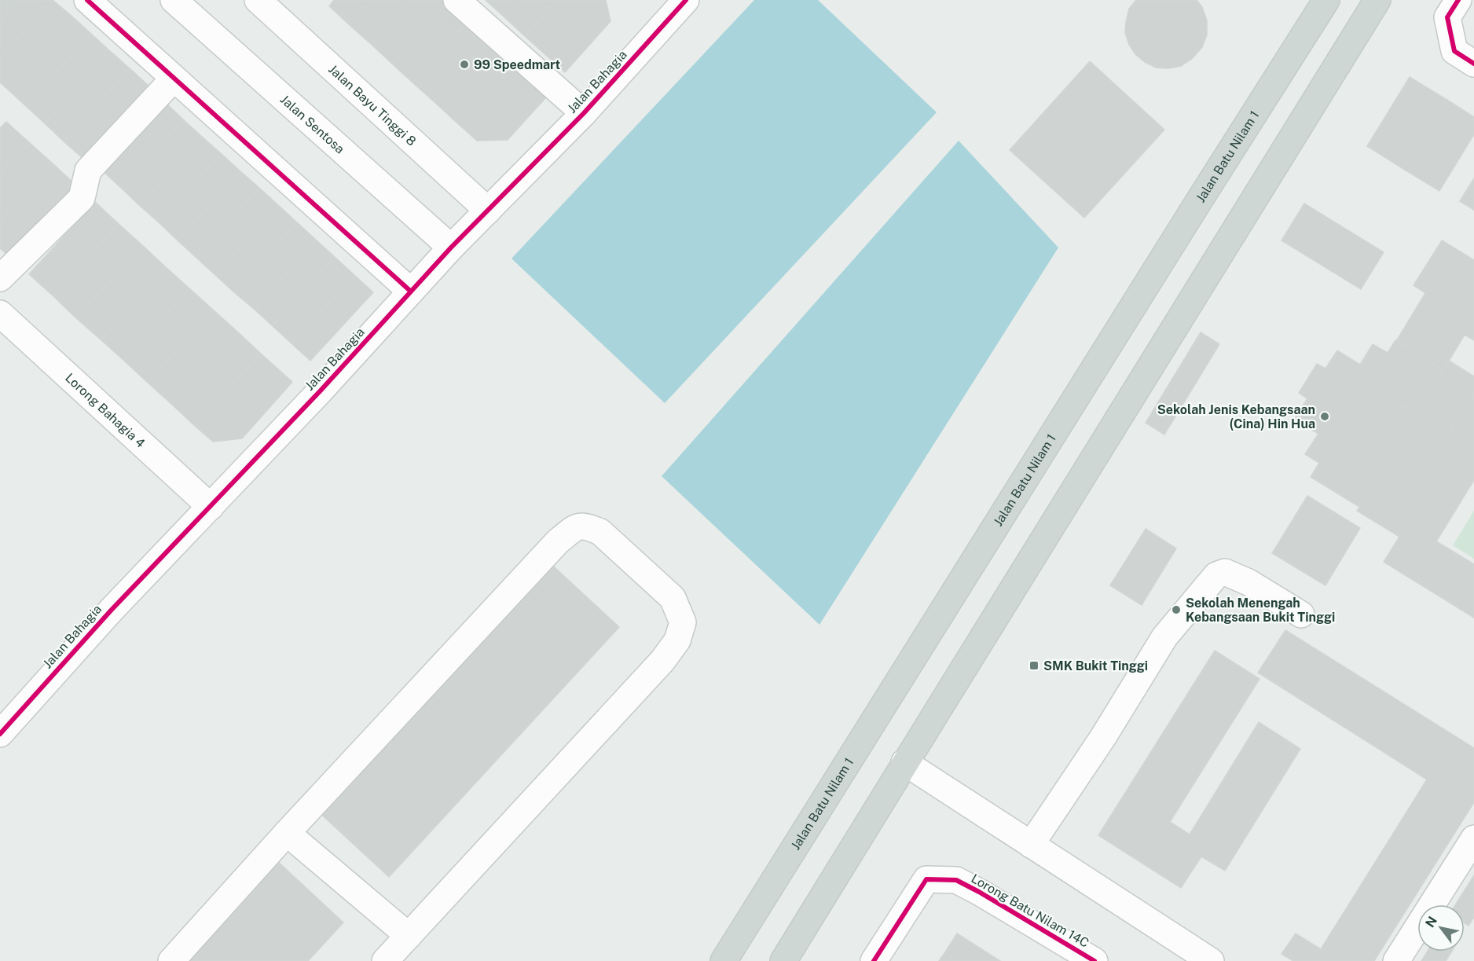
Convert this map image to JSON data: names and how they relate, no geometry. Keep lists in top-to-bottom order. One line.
{"streets":{"main road":["Jalan Batu Nilam 1"],"street":["Jalan Bahagia","Jalan Bayu Tinggi 8","Jalan Sentosa","Lorong Bahagia 4","Lorong Batu Nilam 14C"]},"crossings":[["Jalan Bahagia","Jalan Bayu Tinggi 8"],["Jalan Bahagia","Jalan Sentosa"],["Jalan Bahagia","Lorong Bahagia 4"]],"places":{"other":["99 Speedmart","Sekolah Jenis Kebangsaan (Cina) Hin Hua","Sekolah Menengah Kebangsaan Bukit Tinggi"],"transit":["SMK Bukit Tinggi"]},"north":"top left"}
